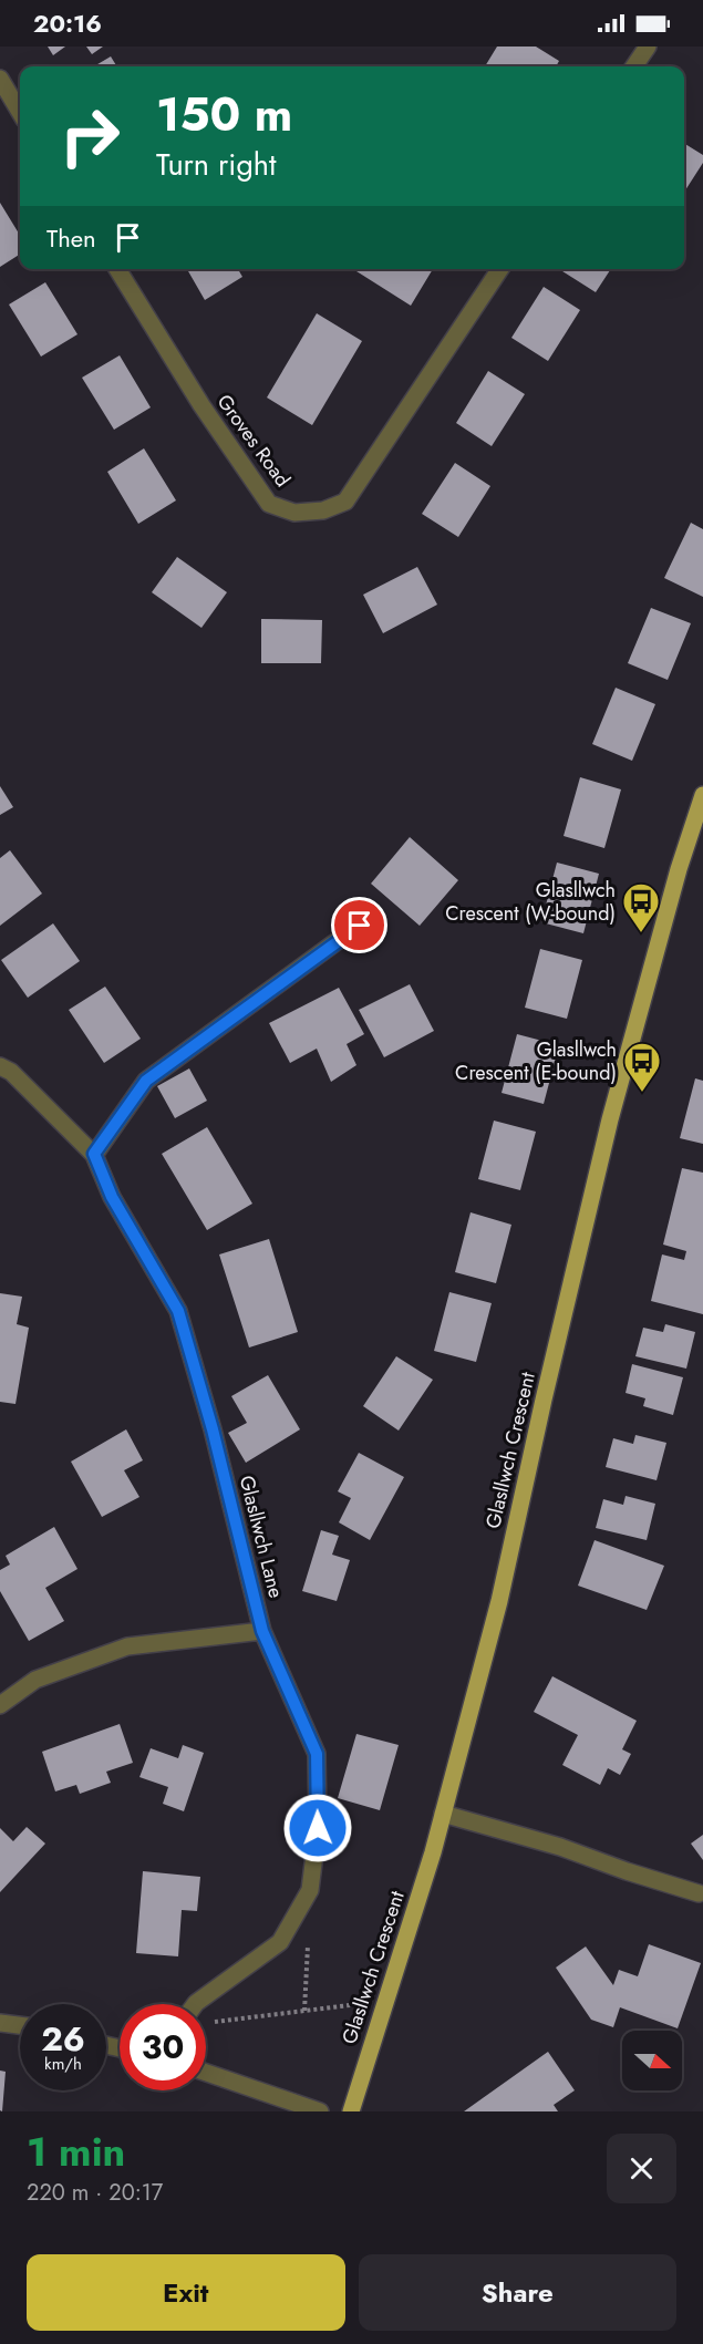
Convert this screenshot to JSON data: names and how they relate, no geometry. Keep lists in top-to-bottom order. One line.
{"streets":{"main road":["Glasllwch Crescent"],"street":["Groves Road","Glasllwch Lane"]},"places":{"bus stop":["Glasllwch Crescent (W-bound)","Glasllwch Crescent (E-bound)"]},"north":"right","page":{"status":"20:16","turn":["150 m","Turn right"],"then":"Then","speed":"26 km/h","limit":"30","heading":["1 min","220 m · 20:17"],"buttons":["Exit","Share"]}}
